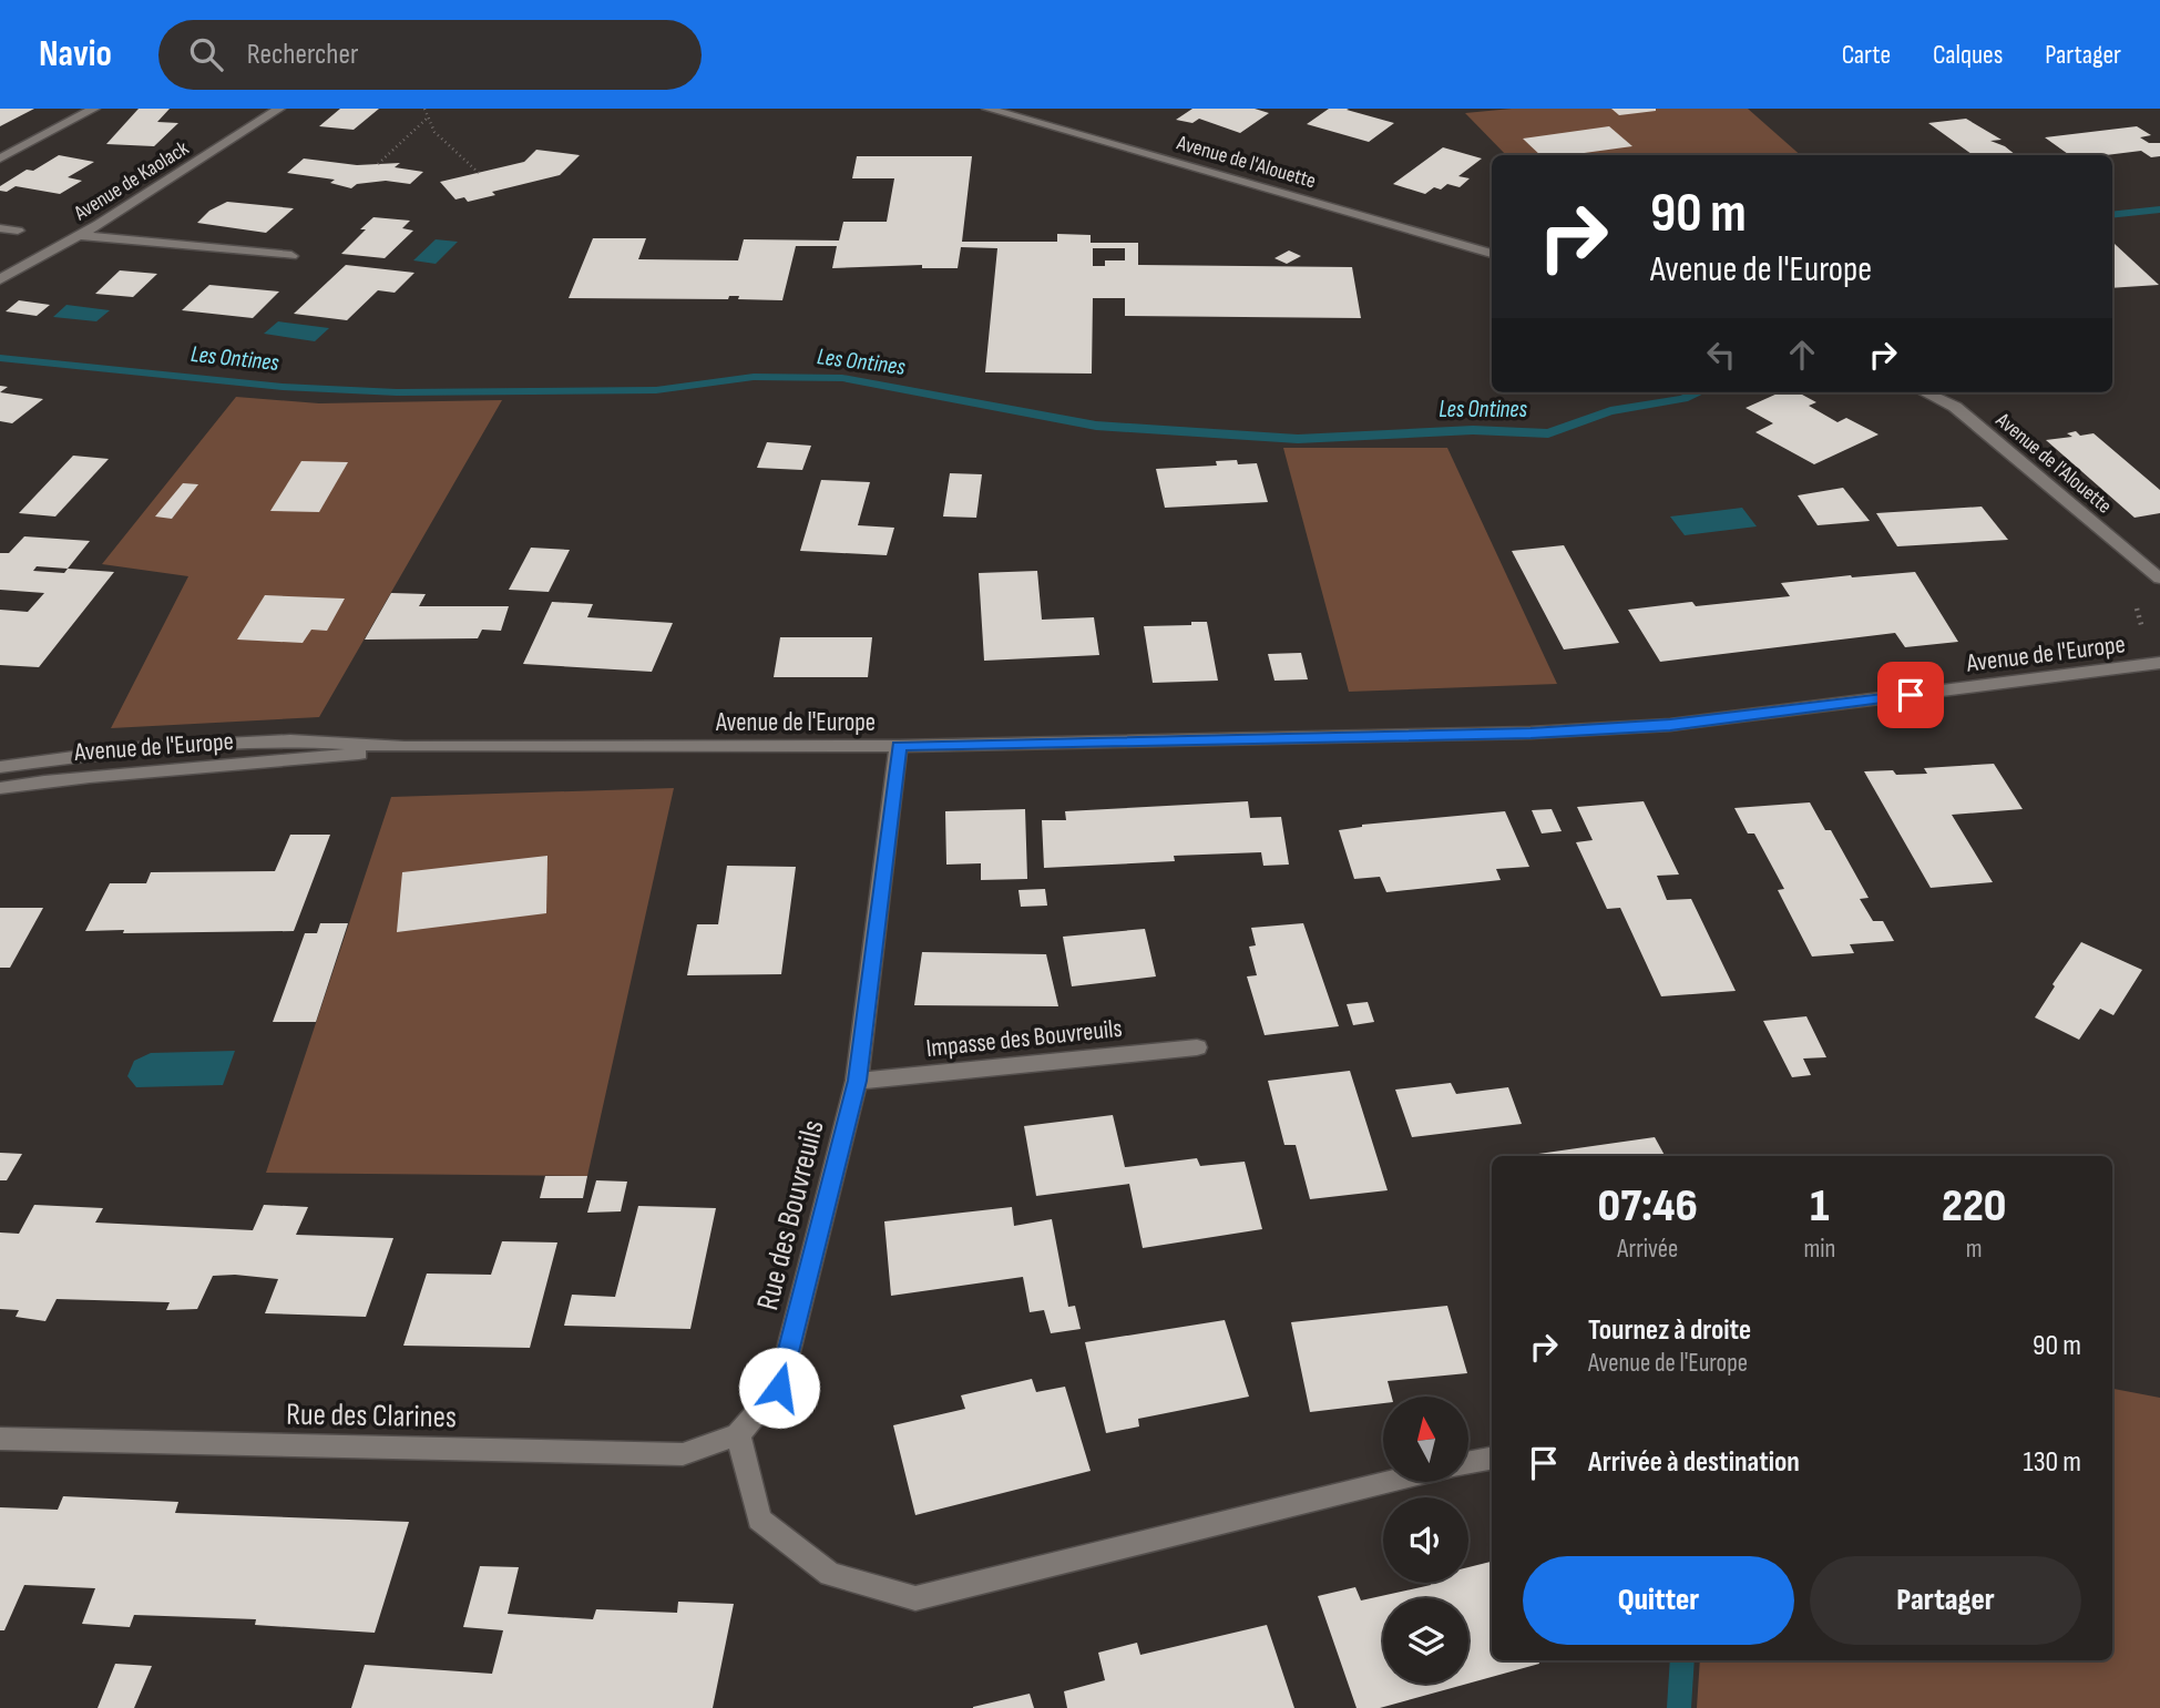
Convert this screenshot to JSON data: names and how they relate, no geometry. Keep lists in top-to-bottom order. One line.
{"streets":{"street":["Avenue de l'Alouette","Avenue de Kaolack","Avenue de l'Europe","Impasse des Bouvreuils","Rue des Bouvreuils","Rue des Clarines"]},"crossings":[["Avenue de l'Europe","Rue des Bouvreuils"],["Impasse des Bouvreuils","Rue des Bouvreuils"],["Rue des Bouvreuils","Rue des Clarines"]],"water":["Les Ontines"],"north":"top","page":{"header":"Navio","search":"Rechercher","nav":["Carte","Calques","Partager"],"turn":["90 m","Avenue de l'Europe"],"eta":["07:46","Arrivée","1","min","220","m"],"list":[{"name":"Tournez à droite","note":"Avenue de l'Europe","value":"90 m"},{"name":"Arrivée à destination","value":"130 m"}],"buttons":["Quitter","Partager"]}}
